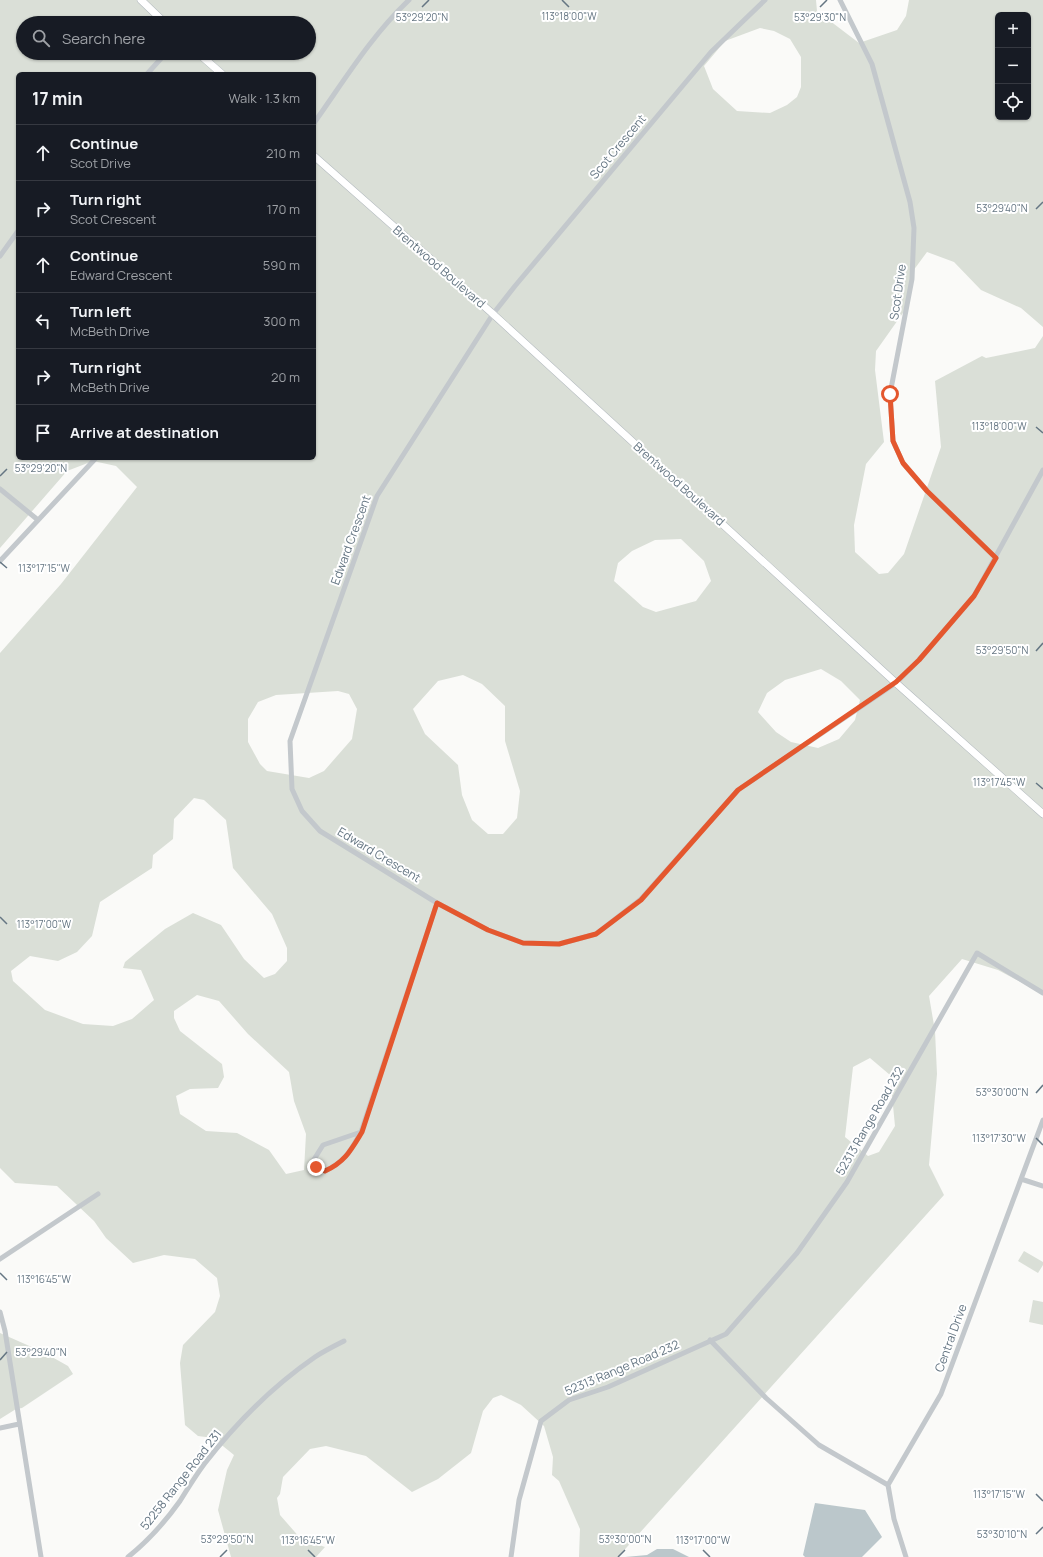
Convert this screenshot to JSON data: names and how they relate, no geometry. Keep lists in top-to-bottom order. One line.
{"streets":{"street":["Scot Crescent","Brentwood Boulevard","Scot Drive","Edward Crescent","52313 Range Road 232","Central Drive","52258 Range Road 231"]},"crossings":[["Scot Crescent","Brentwood Boulevard"],["Scot Crescent","Edward Crescent"],["Brentwood Boulevard","Edward Crescent"]],"page":{"map_buttons":["+","−"],"search":"Search here","heading":["17 min","Walk · 1.3 km"],"list":[["Continue","Scot Drive","210 m"],["Turn right","Scot Crescent","170 m"],["Continue","Edward Crescent","590 m"],["Turn left","McBeth Drive","300 m"],["Turn right","McBeth Drive","20 m"],"Arrive at destination"]},"coordinates":["113°18'00\"W","53°29'20\"N","53°29'30\"N","53°29'40\"N","113°17'15\"W","53°29'50\"N","113°17'45\"W","113°17'00\"W","53°30'00\"N","113°17'30\"W","113°16'45\"W","53°30'10\"N"]}
